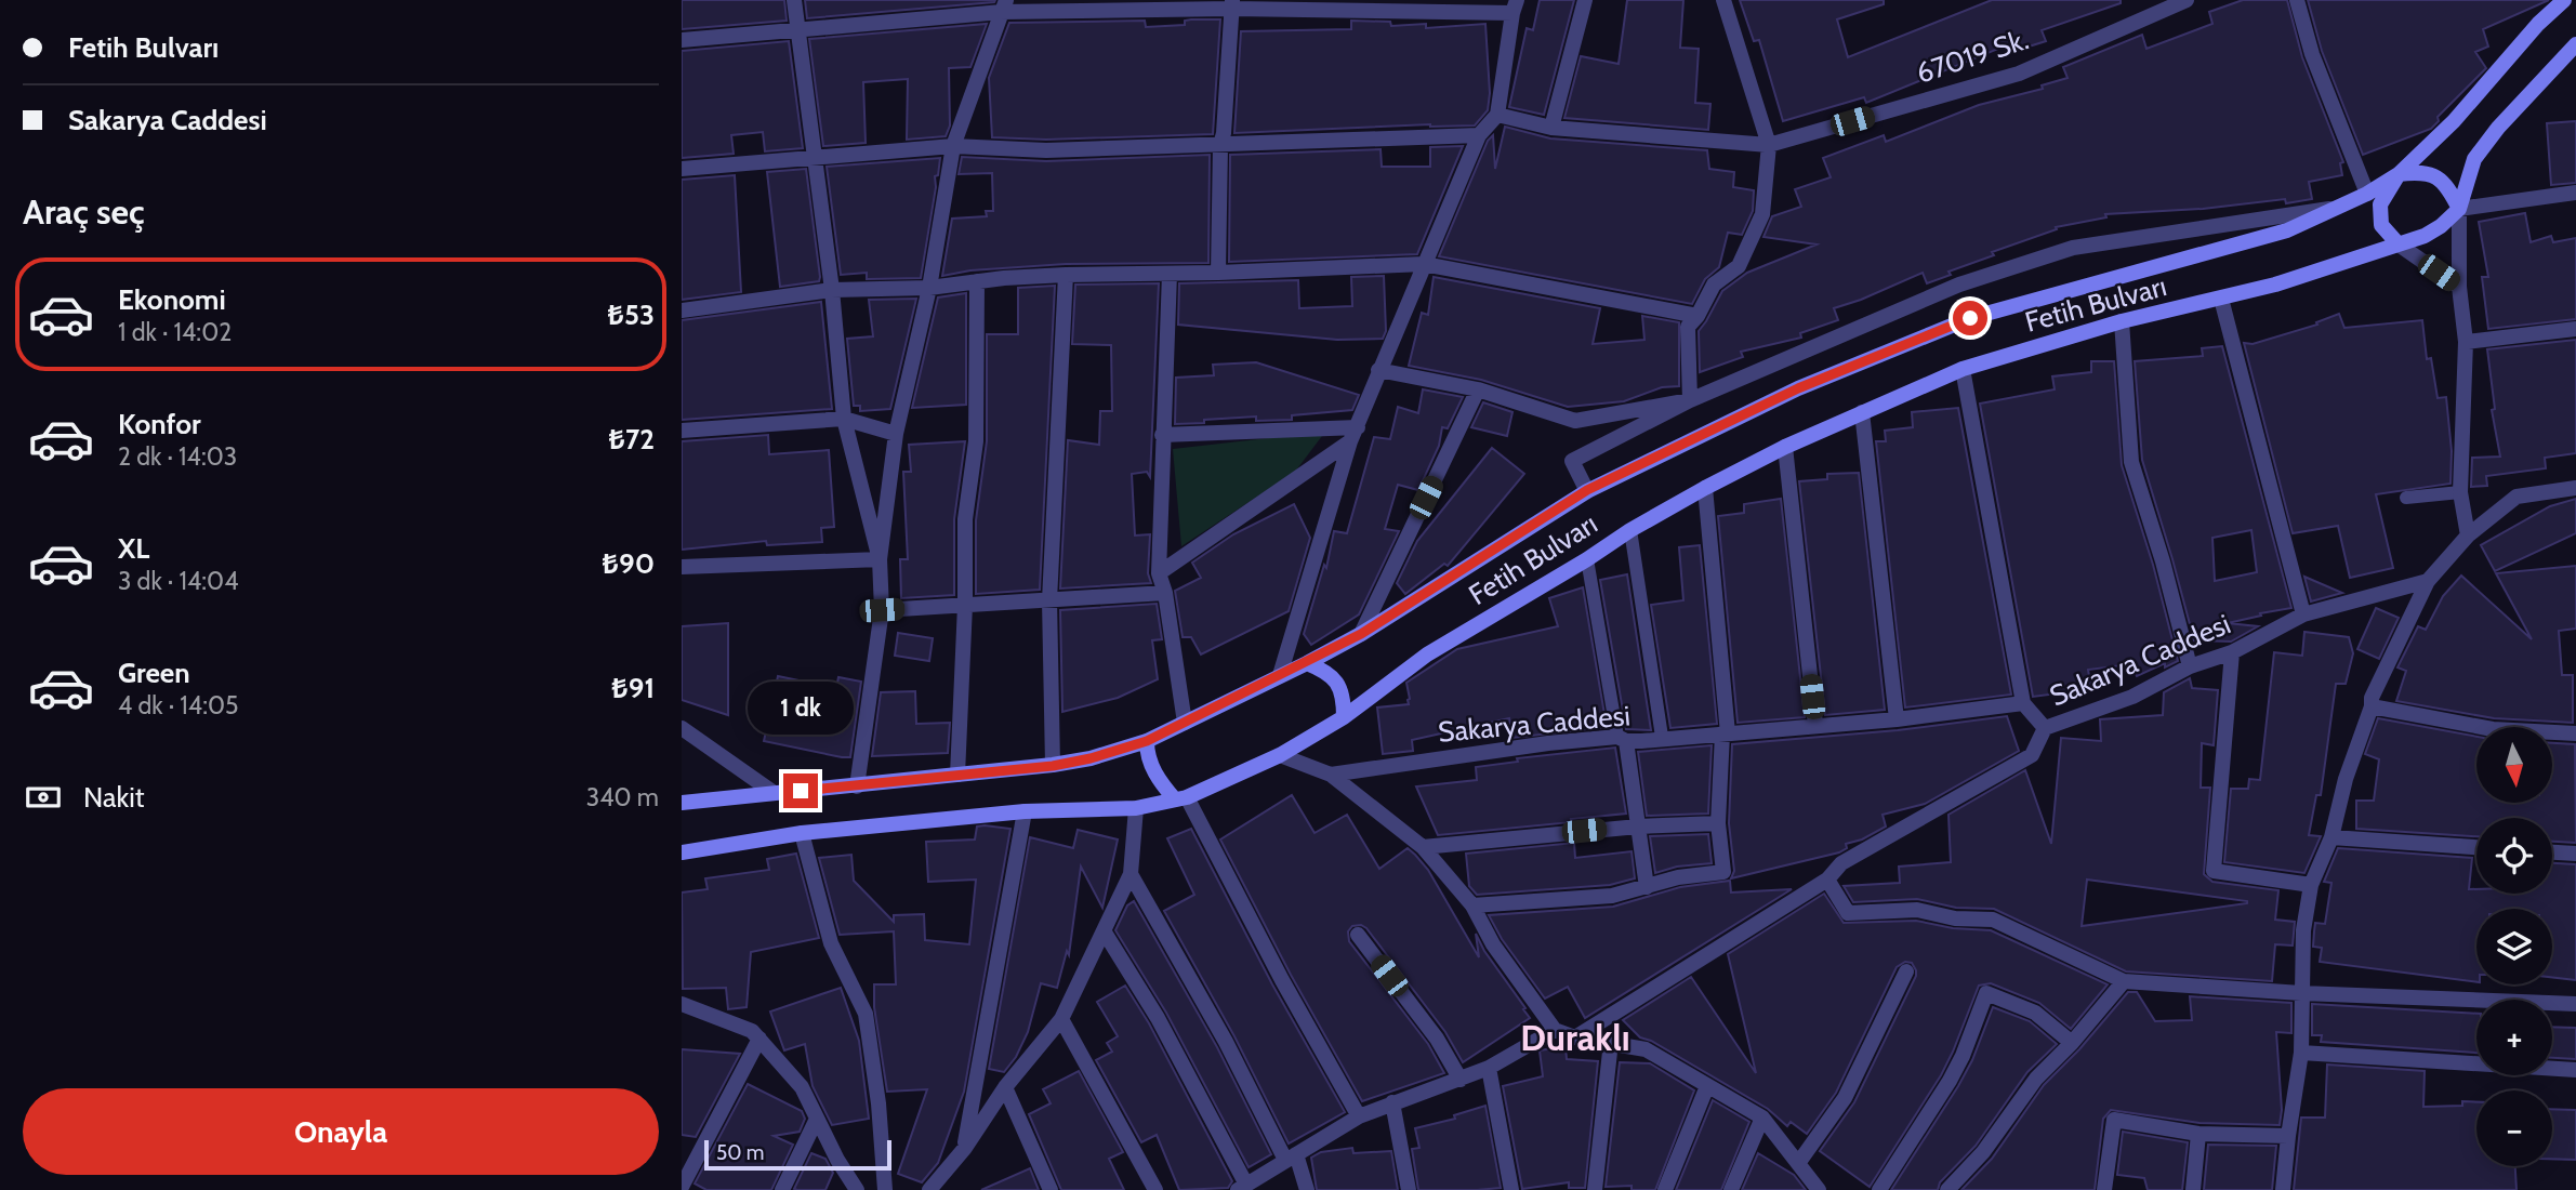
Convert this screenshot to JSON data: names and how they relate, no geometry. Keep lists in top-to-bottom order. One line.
{"streets":{"main road":["Fetih Bulvarı"],"street":["67019 Sk.","Sakarya Caddesi"]},"districts":["Duraklı"],"scale_bar":"50 m","north":"bottom","page":{"banner":["Fetih Bulvarı","Sakarya Caddesi"],"heading":"Araç seç","list":[{"name":"Ekonomi","note":"1 dk · 14:02","value":"₺53"},{"name":"Konfor","note":"2 dk · 14:03","value":"₺72"},{"name":"XL","note":"3 dk · 14:04","value":"₺90"},{"name":"Green","note":"4 dk · 14:05","value":"₺91"}],"bubble":"1 dk","map_buttons":["+","−"],"pay":["Nakit","340 m"],"buttons":"Onayla","scale":"50 m"}}
